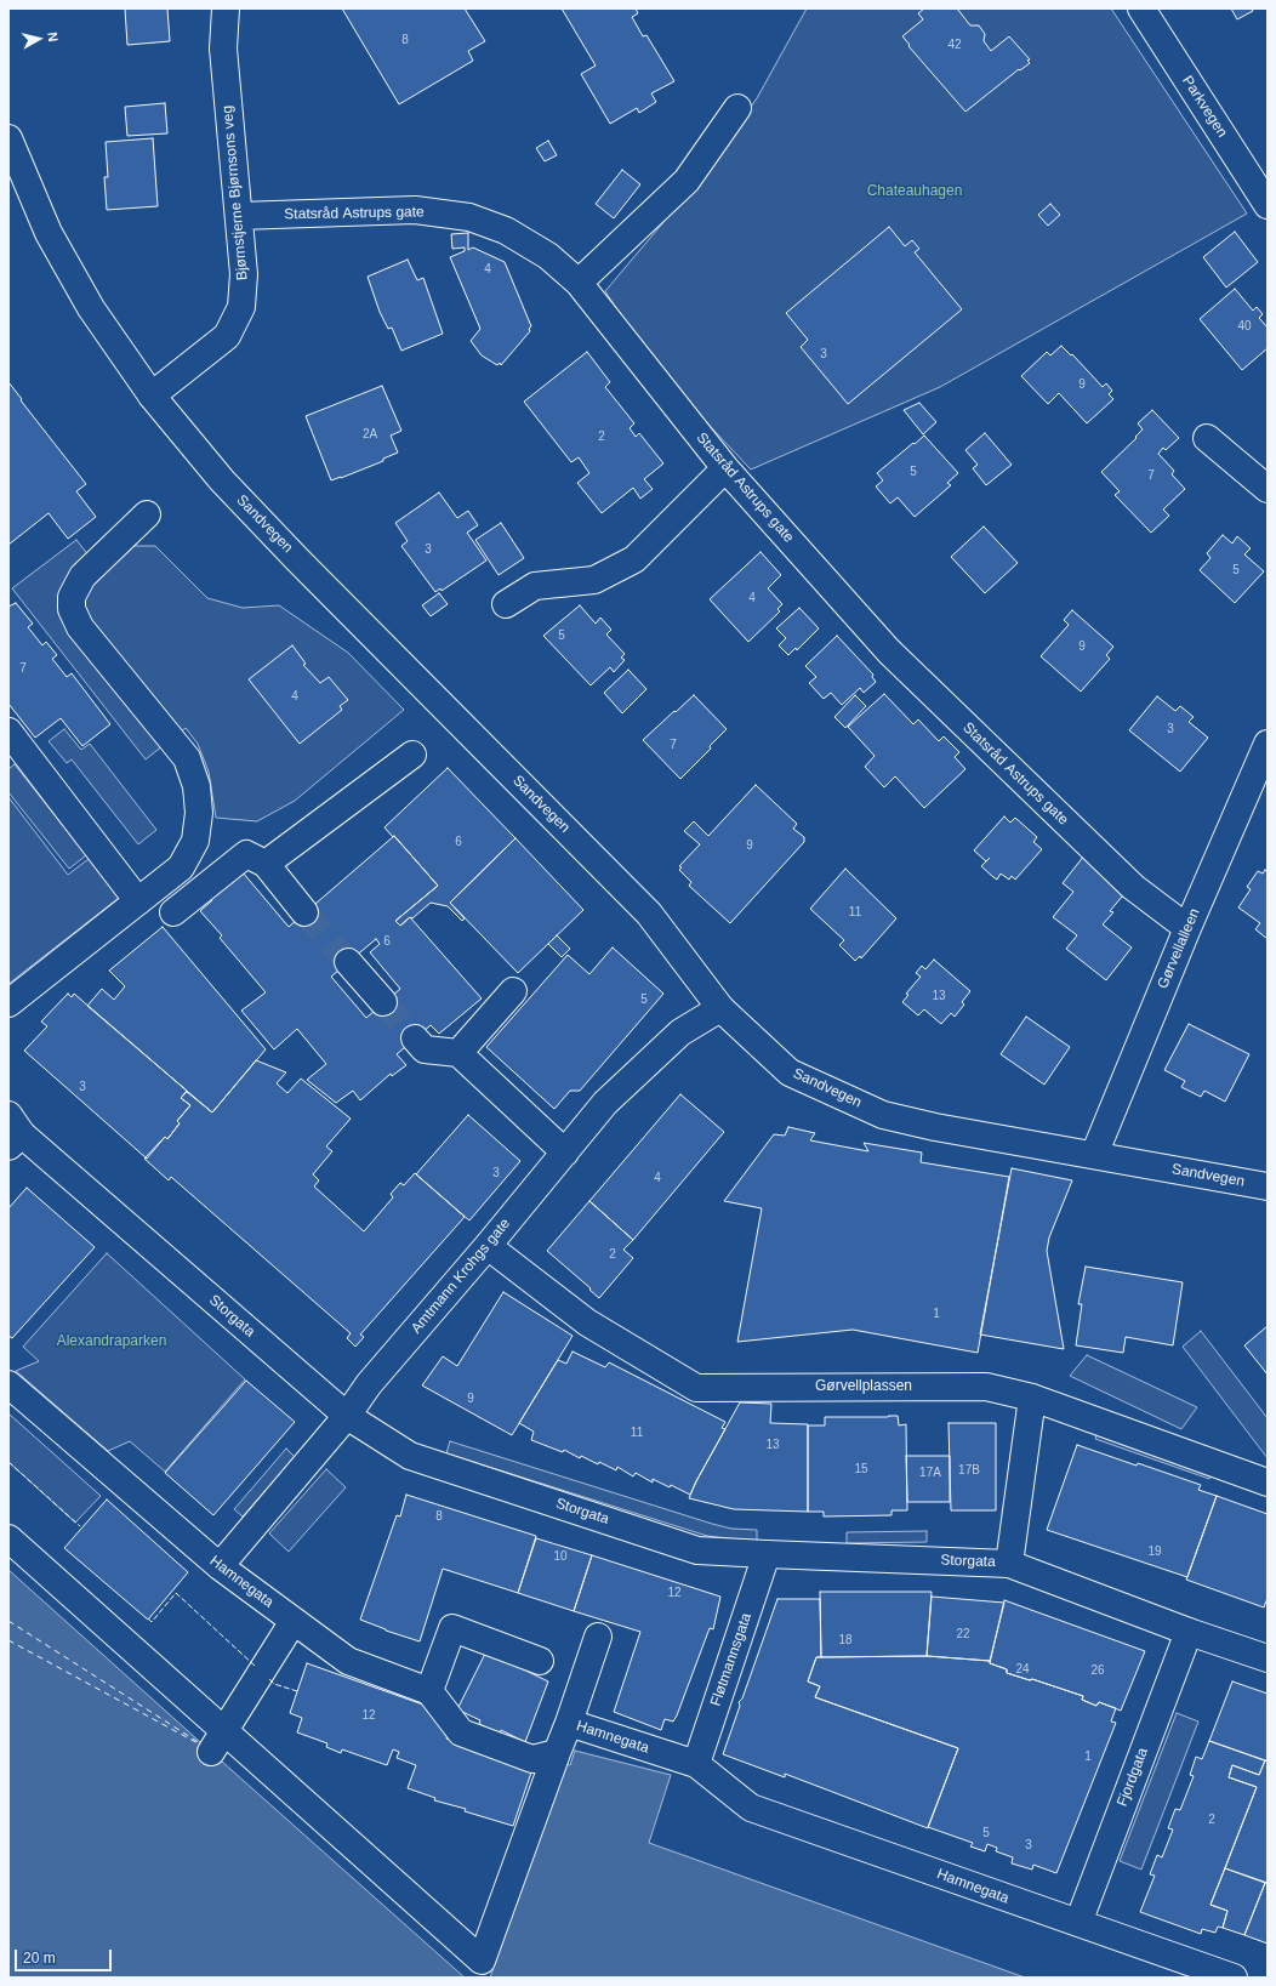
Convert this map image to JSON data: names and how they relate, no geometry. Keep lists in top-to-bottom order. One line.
{"streets":{"street":["Parkvegen","Bjørnstjerne Bjørnsons veg","Statsråd Astrups gate","Sandvegen","Gørvellalleen","Amtmann Krohgs gate","Storgata","Gørvellplassen","Hamnegata","Fløtmannsgata","Fjordgata"]},"crossings":[["Bjørnstjerne Bjørnsons veg","Statsråd Astrups gate"],["Bjørnstjerne Bjørnsons veg","Sandvegen"],["Statsråd Astrups gate","Gørvellalleen"],["Sandvegen","Gørvellalleen"],["Sandvegen","Amtmann Krohgs gate"],["Amtmann Krohgs gate","Storgata"],["Amtmann Krohgs gate","Gørvellplassen"],["Amtmann Krohgs gate","Hamnegata"],["Storgata","Fløtmannsgata"],["Storgata","Fjordgata"],["Hamnegata","Fløtmannsgata"],["Hamnegata","Fjordgata"]],"parks":["Chateauhagen","Alexandraparken"],"house_numbers":["8","42","4","40","3","9","2A","2","5","7","3","5","4","5","9","7","4","3","7","6","9","11","6","13","5","3","3","4","2","1","9","11","13","15","17B","17A","8","19","10","12","22","18","24","26","12","1","2","5","3"],"scale_bar":"20 m","north":"right"}
